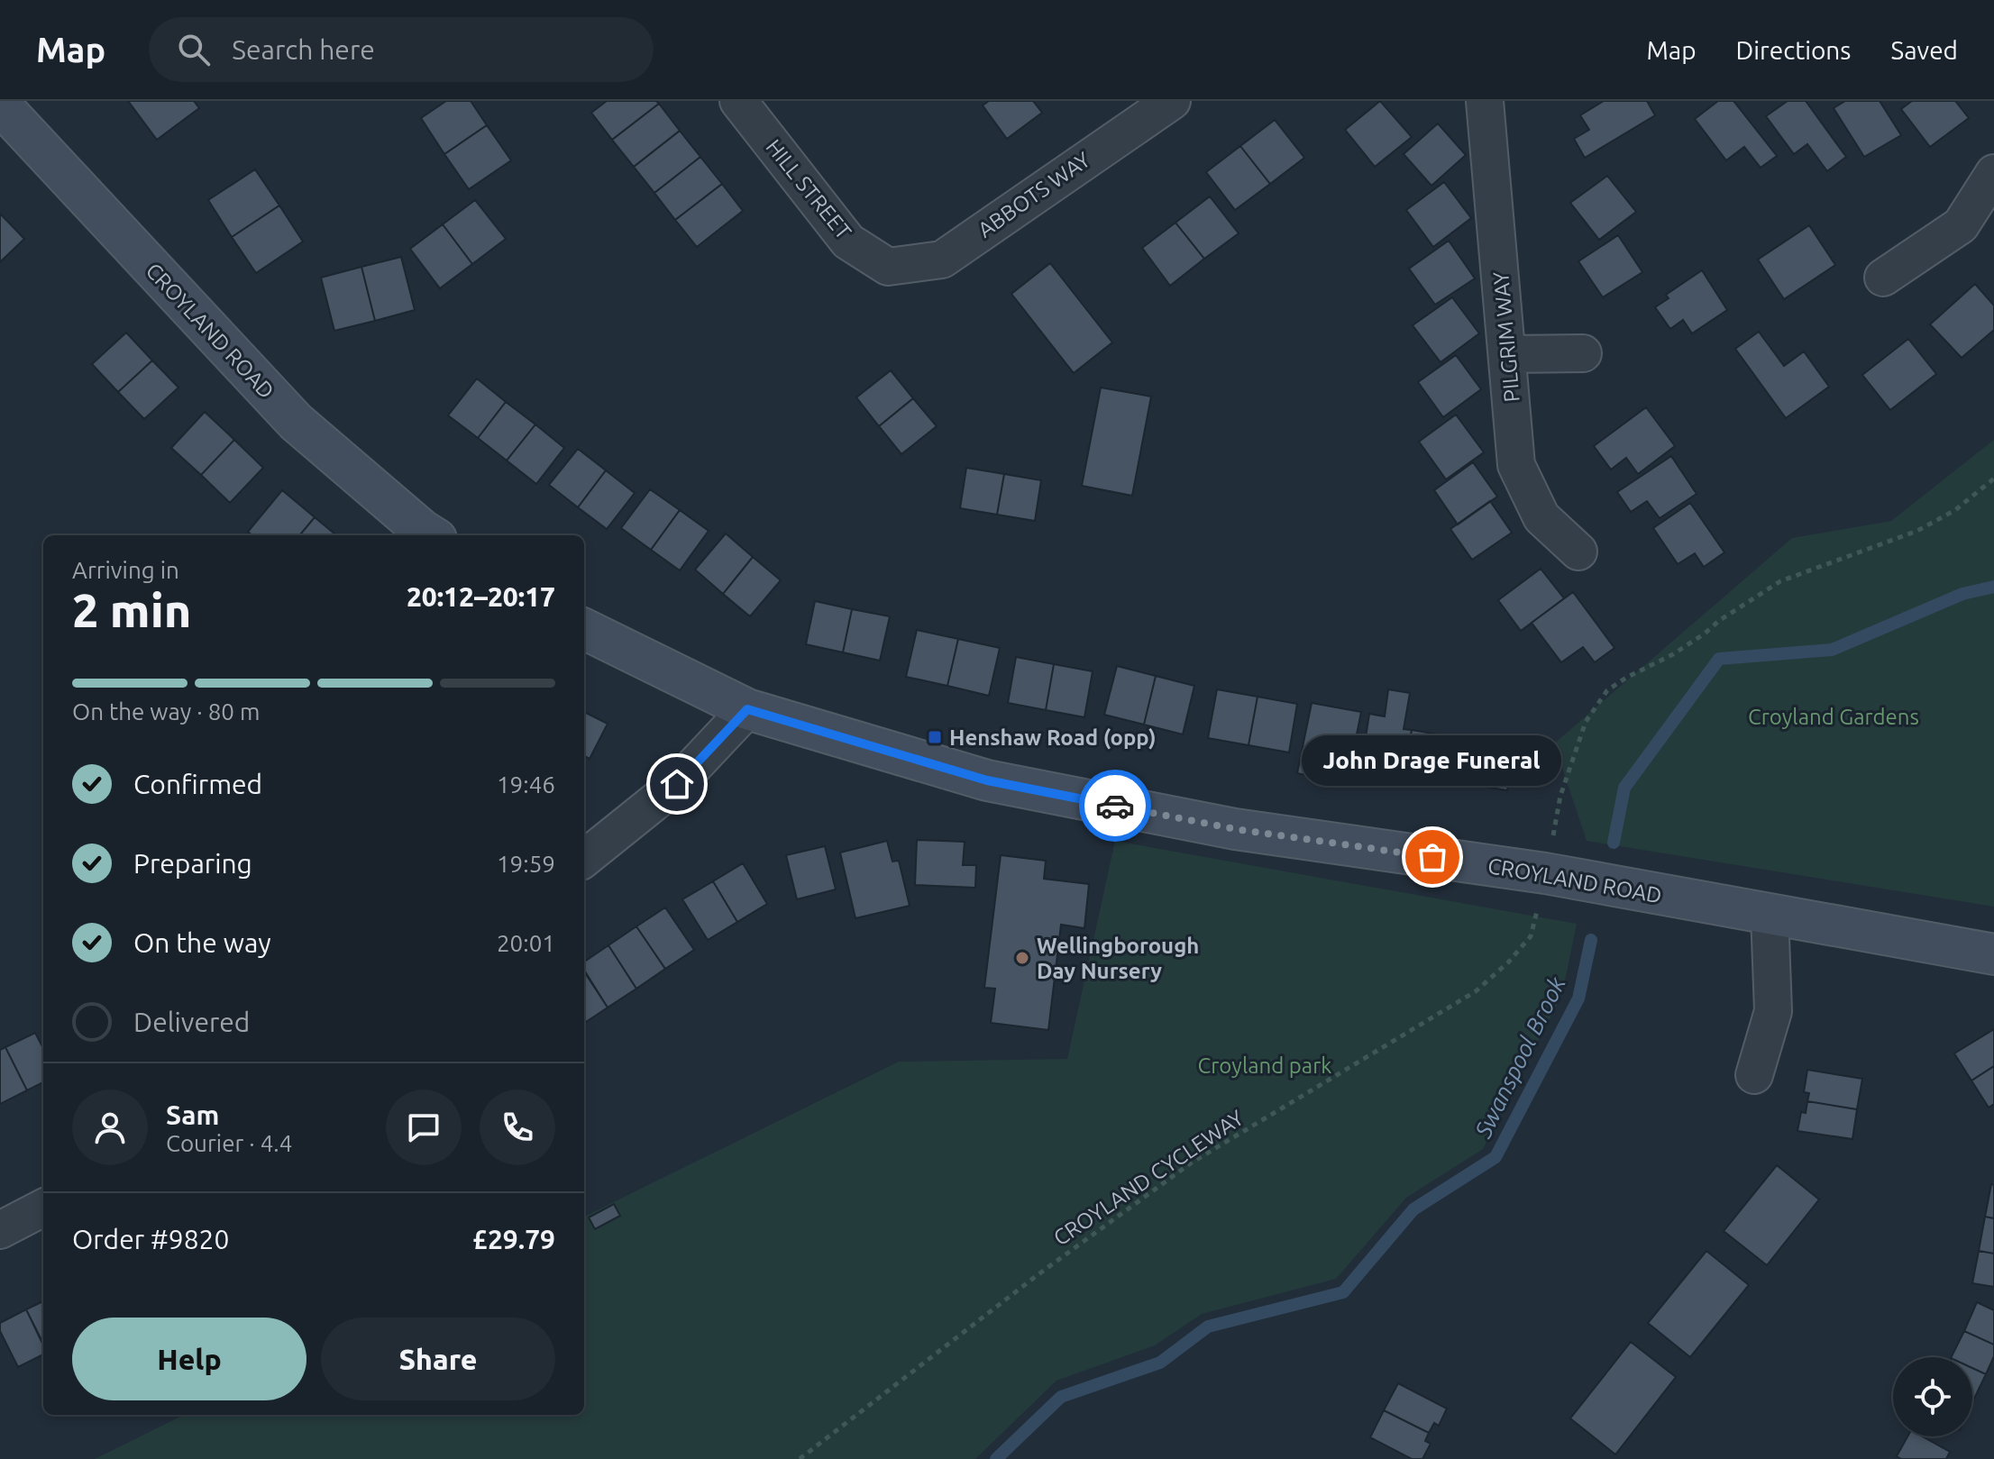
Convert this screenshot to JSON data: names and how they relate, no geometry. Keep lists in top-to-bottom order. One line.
{"streets":{"main road":["CROYLAND ROAD"],"street":["HILL STREET","ABBOTS WAY","PILGRIM WAY"],"path":["CROYLAND CYCLEWAY"]},"crossings":[["HILL STREET","ABBOTS WAY"]],"water":["Swanspool Brook"],"parks":["Croyland Gardens","Croyland park"],"places":{"transit":["Henshaw Road (opp)"],"other":["John Drage Funeral","Wellingborough Day Nursery"]},"page":{"header":"Map","search":"Search here","nav":["Map","Directions","Saved"],"heading":["2 min","Arriving in","20:12–20:17"],"panel":["Sam","Courier · 4.4","Order #9820","£29.79"],"bar":"On the way · 80 m","bubble":"John Drage Funeral","list":[["Confirmed","19:46"],["Preparing","19:59"],["On the way","20:01"],"Delivered"],"buttons":["Help","Share"]}}
